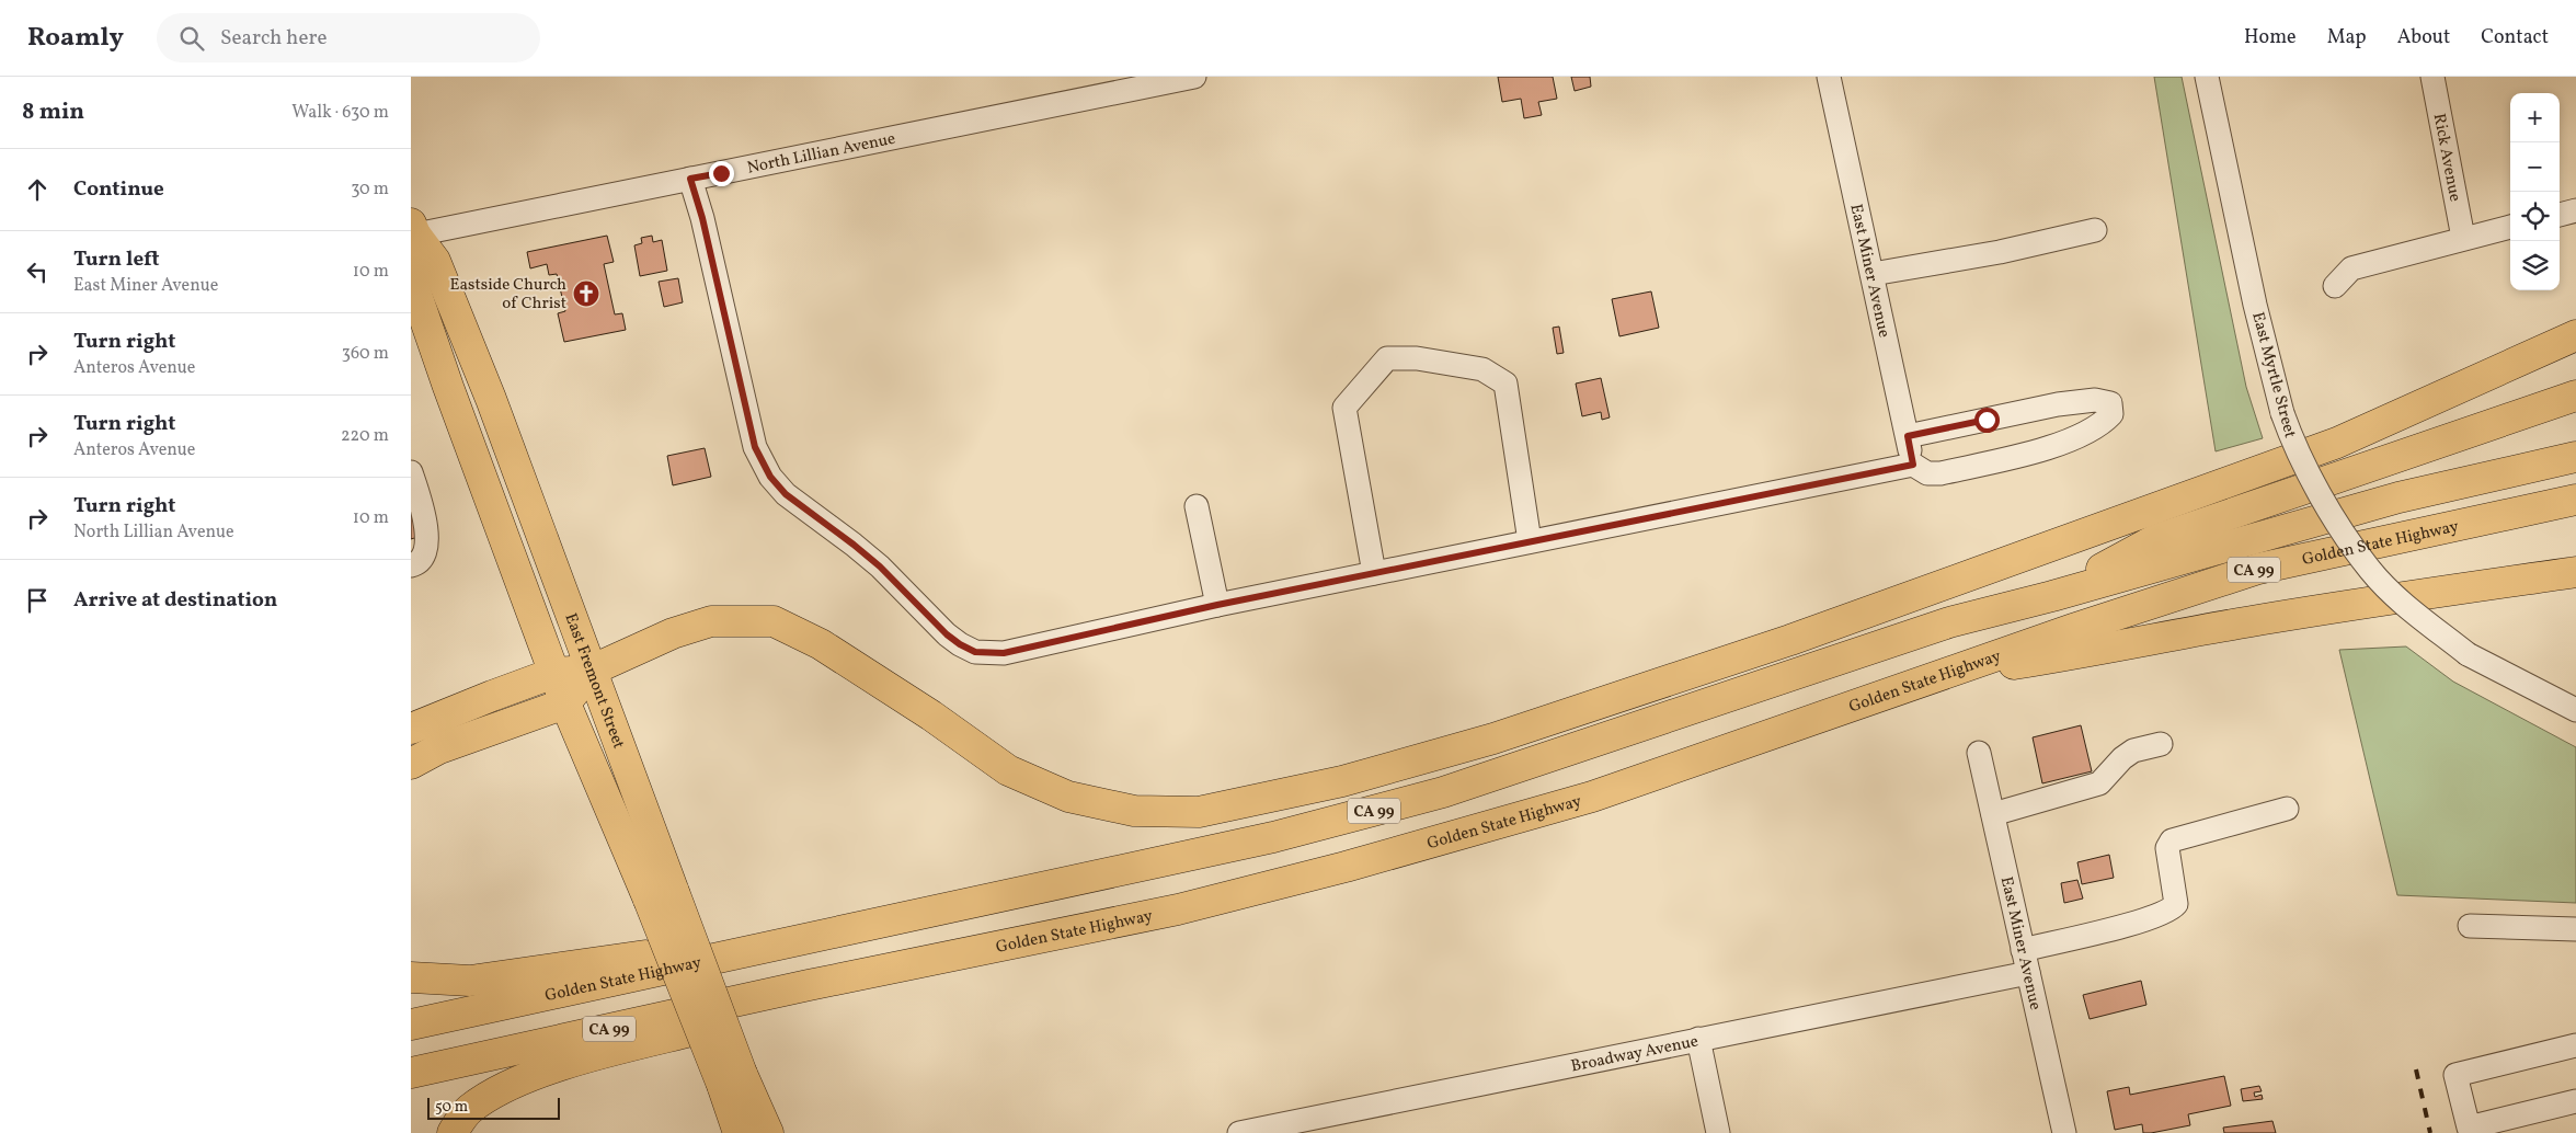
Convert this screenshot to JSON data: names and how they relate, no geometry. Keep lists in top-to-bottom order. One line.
{"streets":{"main road":["Golden State Highway","CA 99","East Fremont Street"],"street":["North Lillian Avenue","Rick Avenue","East Miner Avenue","East Myrtle Street","Broadway Avenue"]},"crossings":[["North Lillian Avenue","East Fremont Street"],["East Miner Avenue","Broadway Avenue"]],"places":{"church":["Eastside Church of Christ"]},"scale_bar":"50 m","page":{"header":"Roamly","search":"Search here","nav":["Home","Map","About","Contact"],"heading":["8 min","Walk · 630 m"],"map_buttons":["+","−"],"list":[["Continue","30 m"],["Turn left","East Miner Avenue","10 m"],["Turn right","Anteros Avenue","360 m"],["Turn right","Anteros Avenue","220 m"],["Turn right","North Lillian Avenue","10 m"],"Arrive at destination"],"scale":"50 m"}}
